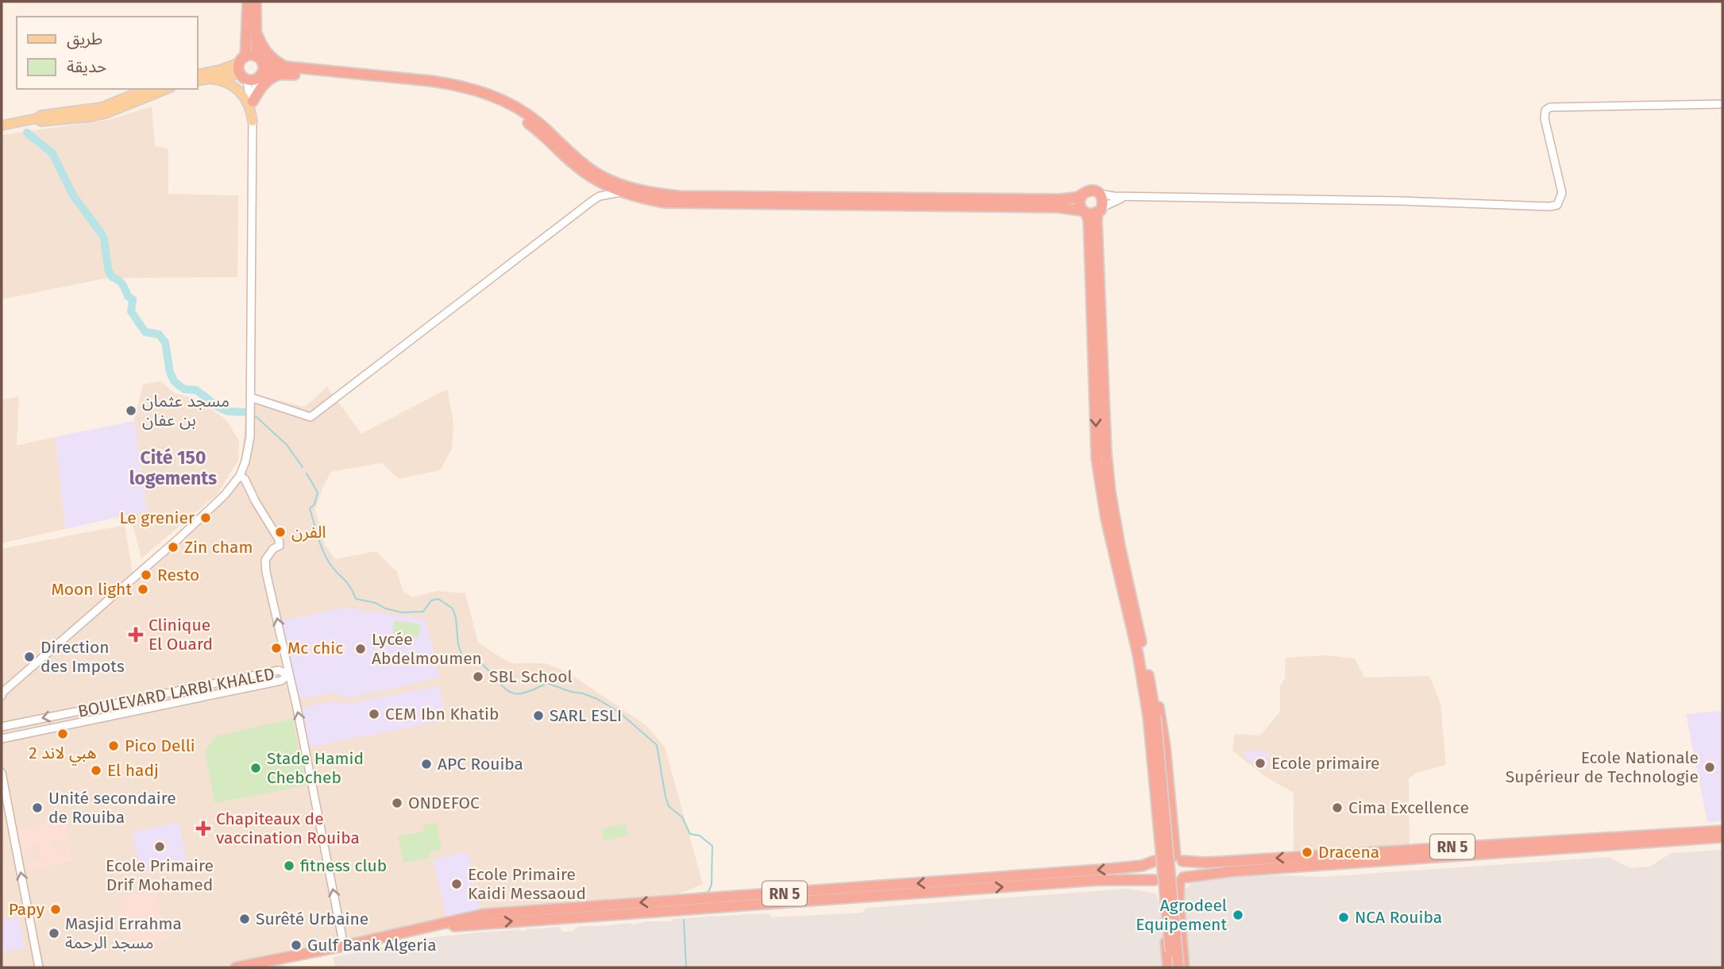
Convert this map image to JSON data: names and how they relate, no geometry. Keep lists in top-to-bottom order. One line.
{"streets":{"highway":["RN 5"],"main road":["BOULEVARD LARBI KHALED"]},"districts":["Cité 150 logements"],"places":{"other":["مسجد عثمان بن عفان","Le grenier","الفرن","Zin cham","Resto","Moon light","Mc chic","Lycée Abdelmoumen","Direction des Impots","SBL School","CEM Ibn Khatib","SARL ESLI","هبي لاند 2","Pico Delli","Ecole primaire","APC Rouiba","Ecole Nationale Supérieur de Technologie","Stade Hamid Chebcheb","El hadj","ONDEFOC","Unité secondaire de Rouiba","Cima Excellence","Ecole Primaire Drif Mohamed","Dracena","fitness club","Ecole Primaire Kaidi Messaoud","Papy","Agrodeel Equipement","NCA Rouiba","Surêté Urbaine","Masjid Errahma مسجد الرحمة","Gulf Bank Algeria"],"health":["Clinique El Ouard","Chapiteaux de vaccination Rouiba"]},"legend":["طريق","حديقة"]}
